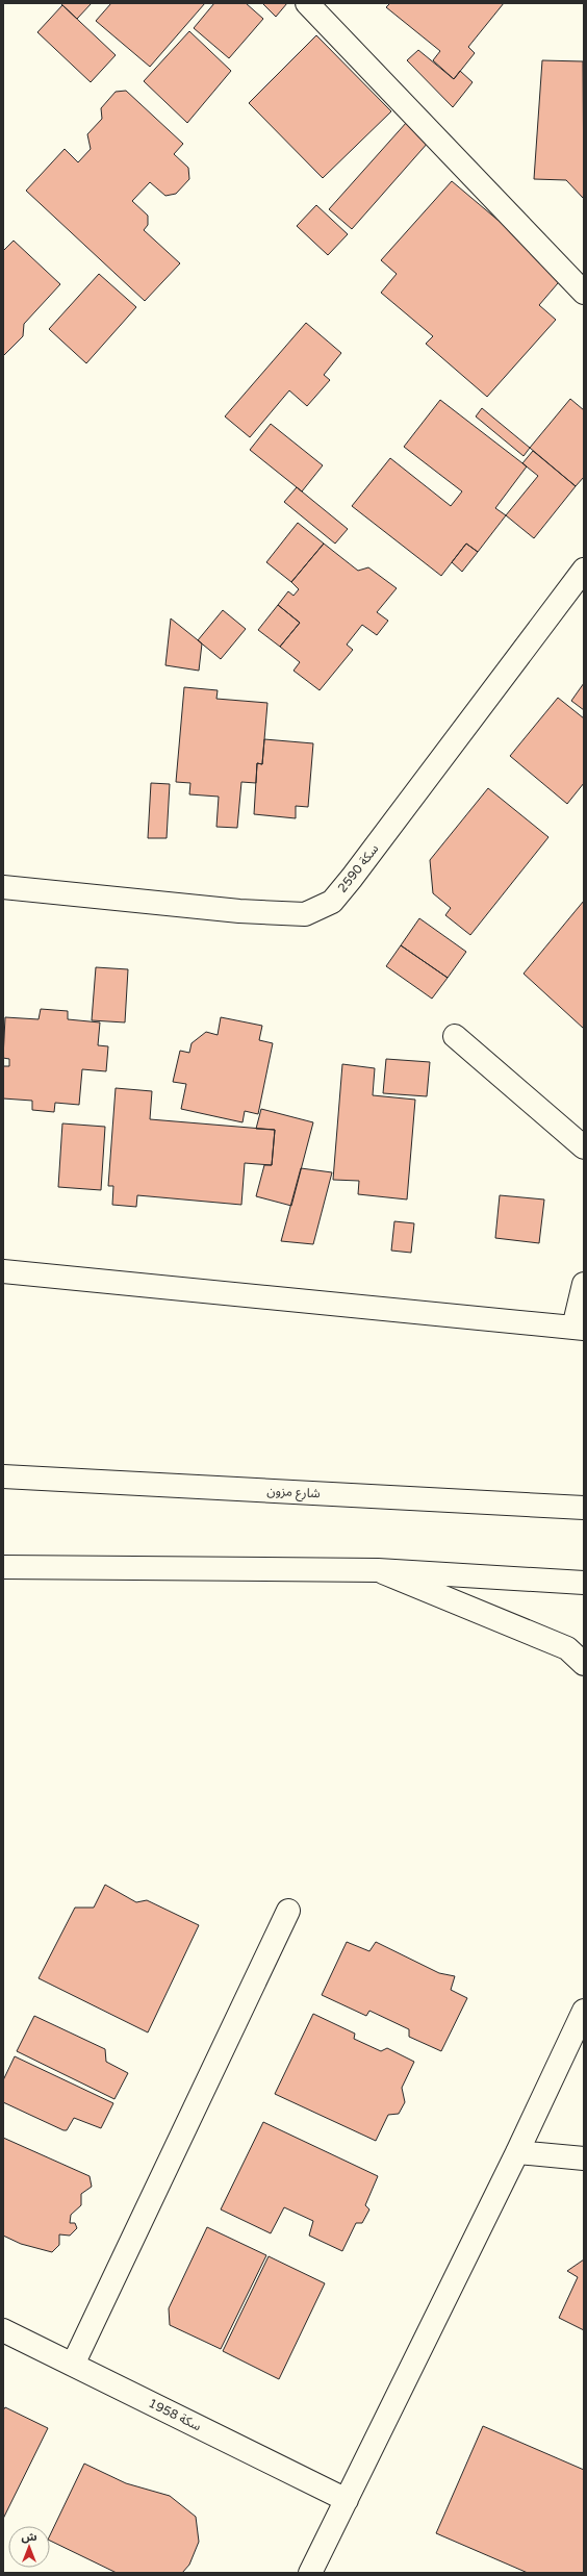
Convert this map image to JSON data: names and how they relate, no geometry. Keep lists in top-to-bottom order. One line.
{"streets":{"street":["سكة 2590","شارع مزون","سكة 1958"]},"north":"top"}
